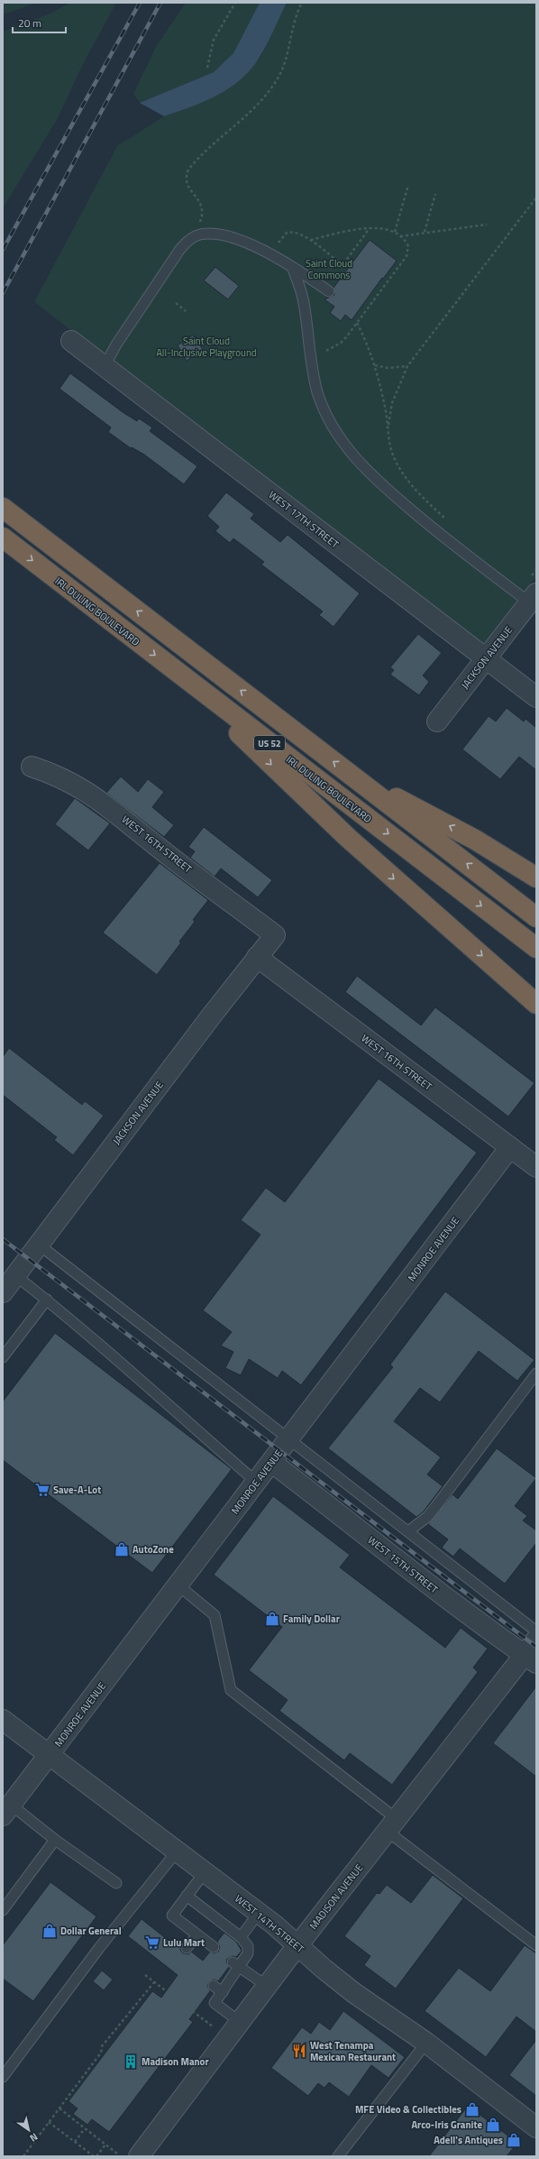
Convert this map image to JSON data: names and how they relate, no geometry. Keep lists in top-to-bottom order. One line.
{"streets":{"highway":["IRL DULING BOULEVARD","US 52"],"street":["WEST 17TH STREET","JACKSON AVENUE","WEST 16TH STREET","MONROE AVENUE","WEST 15TH STREET","MADISON AVENUE","WEST 14TH STREET"]},"crossings":[["WEST 17TH STREET","JACKSON AVENUE"],["JACKSON AVENUE","WEST 16TH STREET"],["WEST 16TH STREET","MONROE AVENUE"],["MONROE AVENUE","WEST 15TH STREET"],["MONROE AVENUE","WEST 14TH STREET"],["WEST 15TH STREET","MADISON AVENUE"],["MADISON AVENUE","WEST 14TH STREET"]],"parks":["Saint Cloud Commons","Saint Cloud All-Inclusive Playground"],"places":{"supermarket":["Save-A-Lot","Lulu Mart"],"shop":["AutoZone","Family Dollar","Dollar General","MFE Video & Collectibles","Arco-Iris Granite","Adell's Antiques"],"restaurant":["West Tenampa Mexican Restaurant"],"building":["Madison Manor"]},"scale_bar":"20 m","north":"bottom right"}
